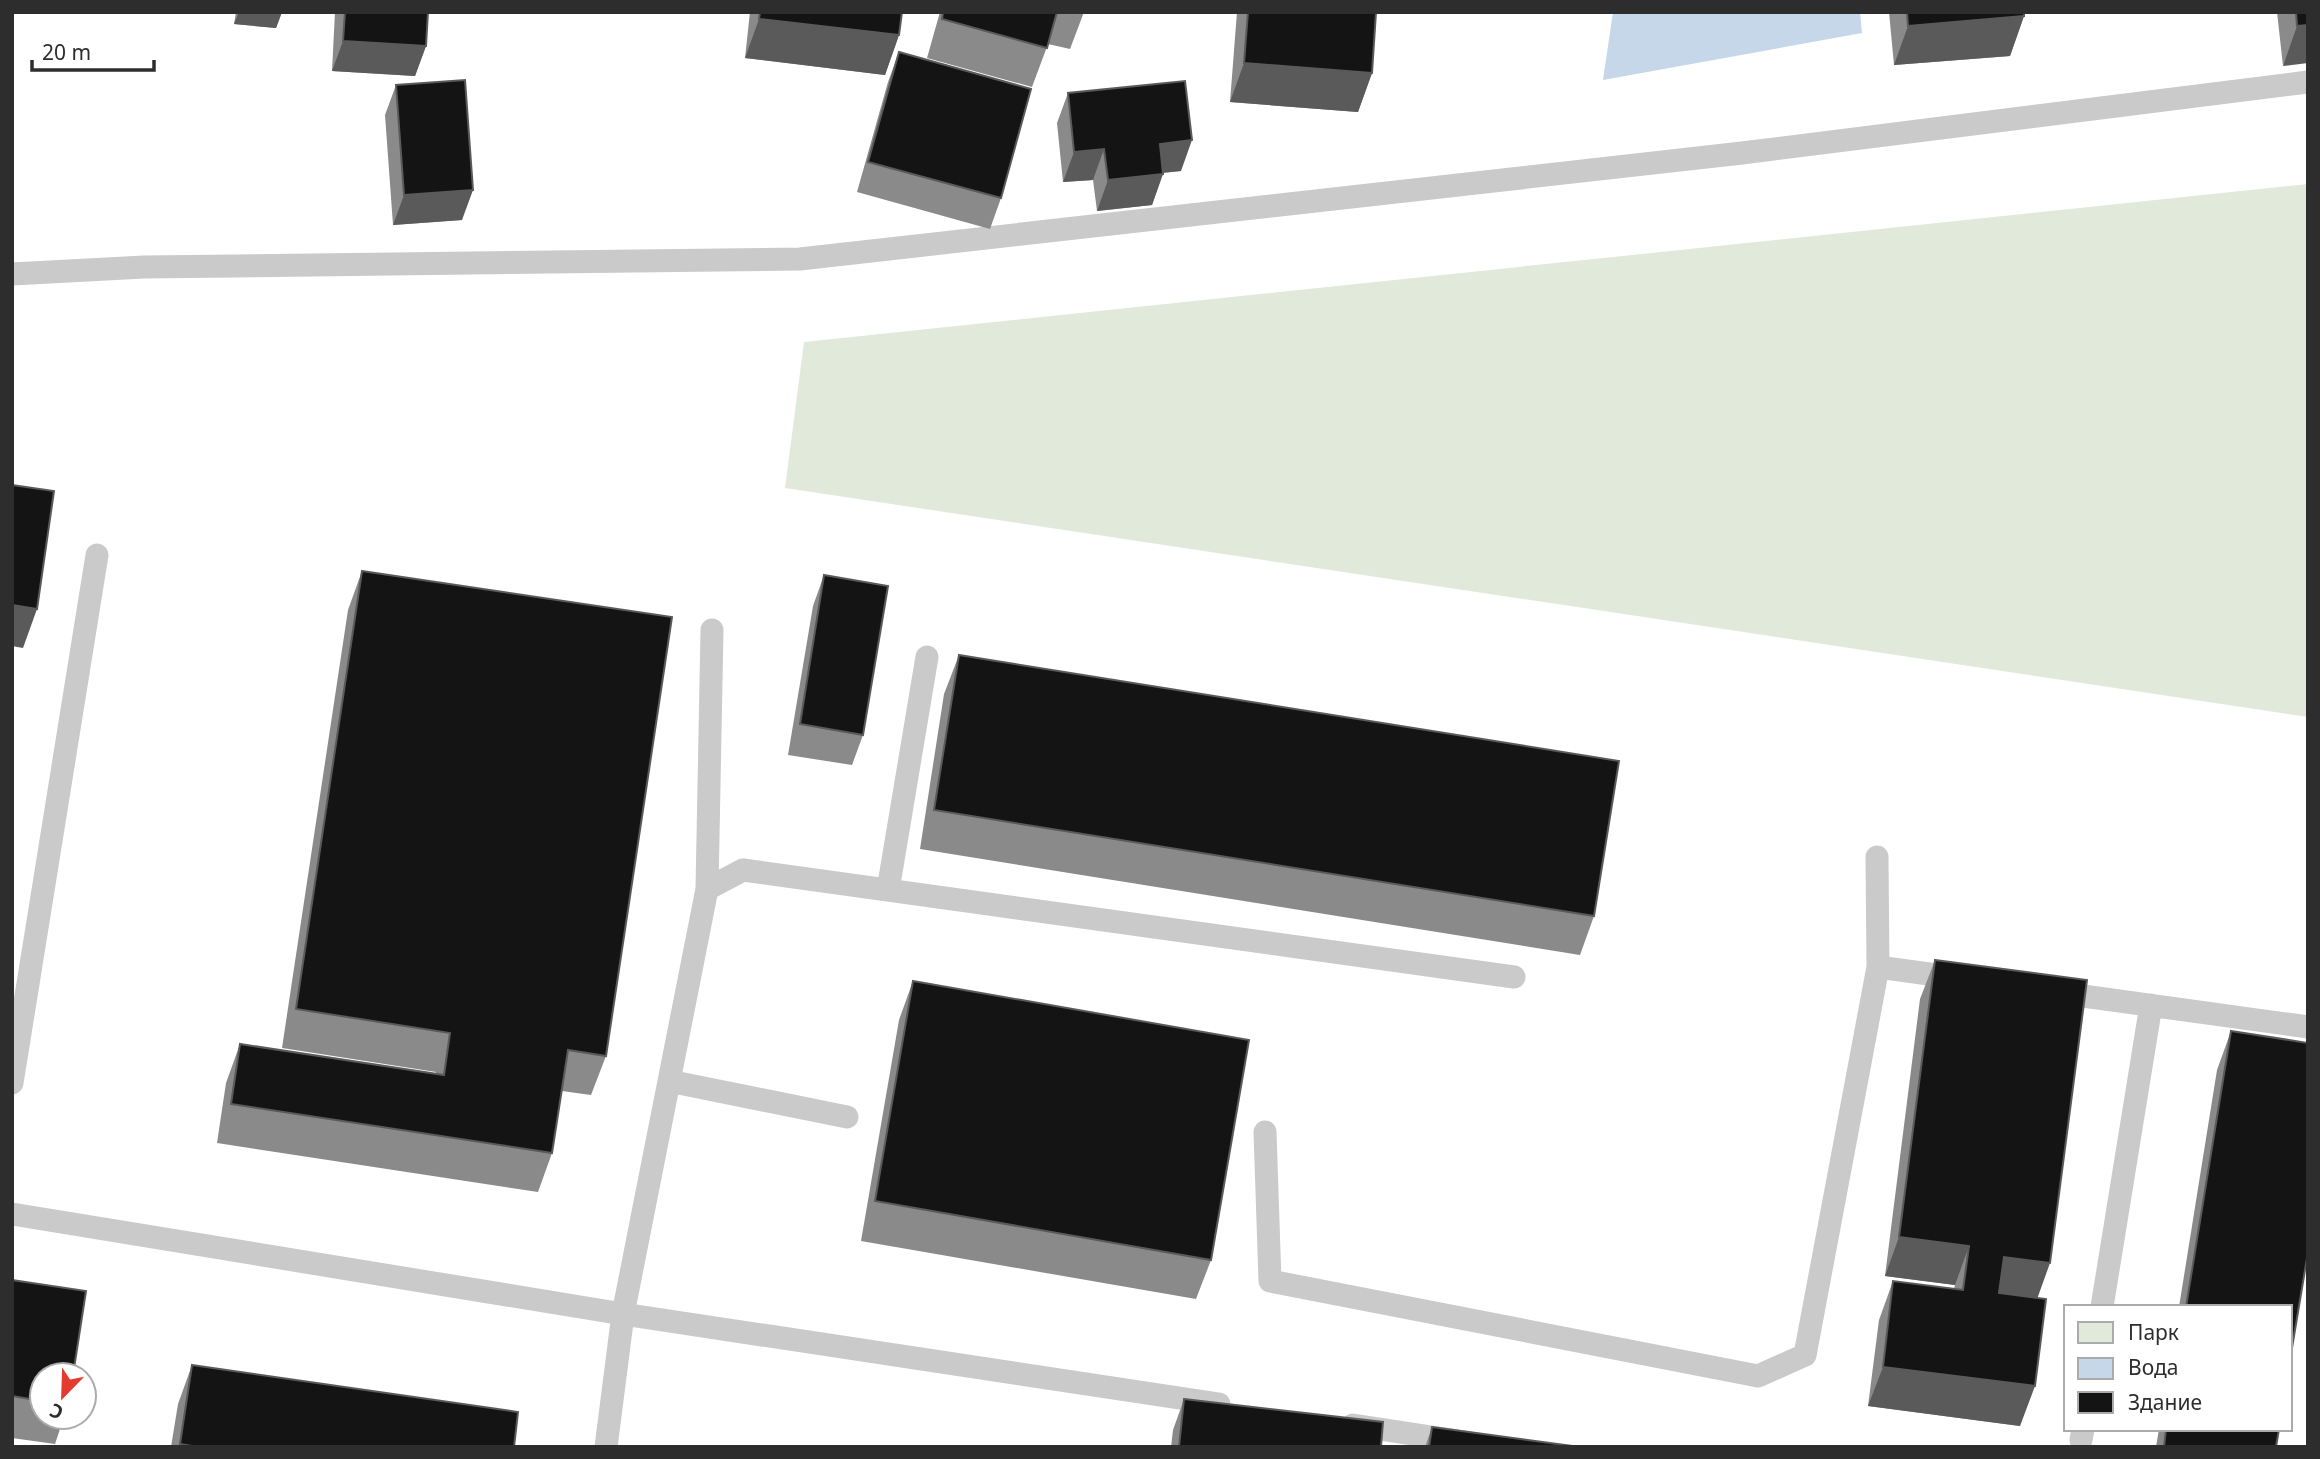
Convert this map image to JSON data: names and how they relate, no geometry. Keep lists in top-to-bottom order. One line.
{"legend":["Парк","Вода","Здание"],"scale_bar":"20 m","north":"bottom left"}
